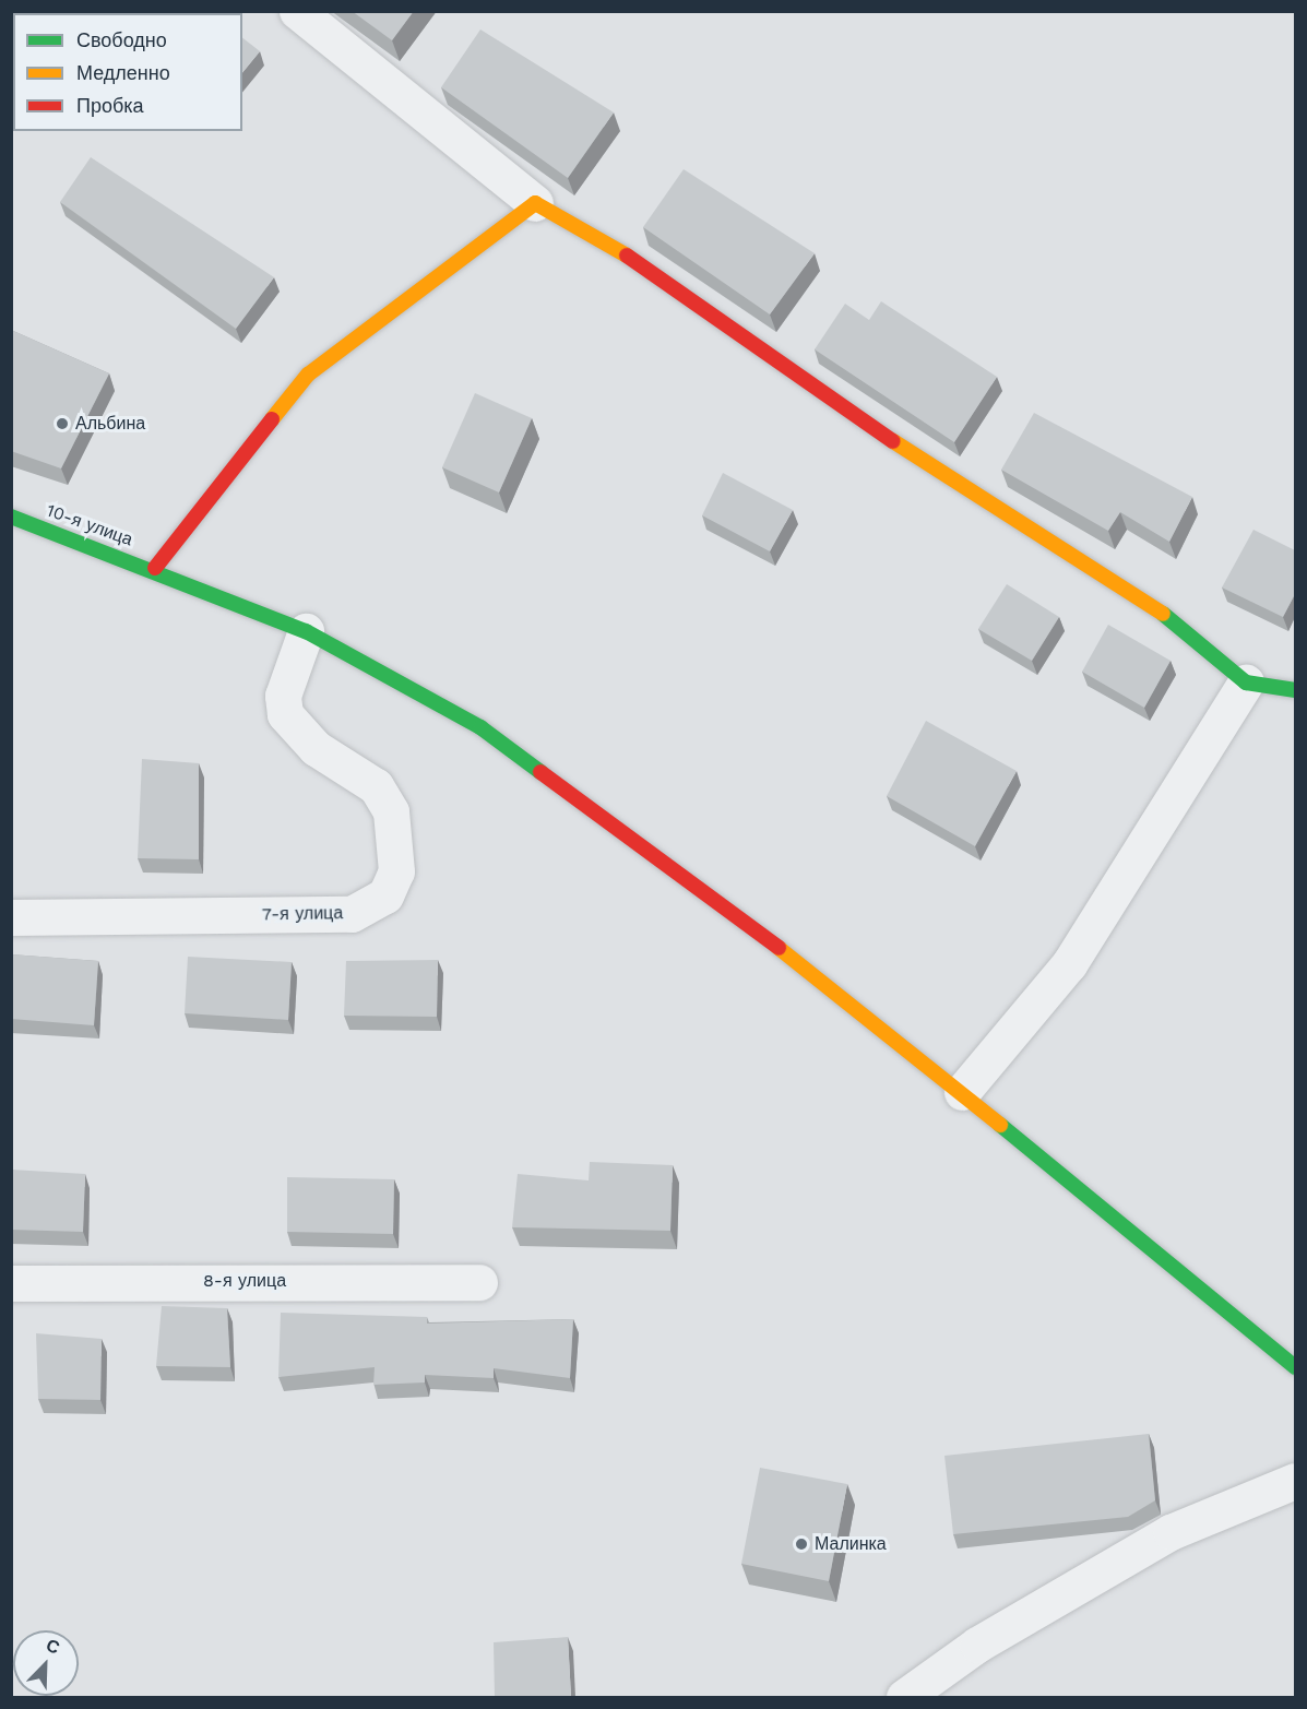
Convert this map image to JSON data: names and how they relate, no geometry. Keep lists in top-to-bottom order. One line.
{"streets":{"street":["10-я улица","7-я улица","8-я улица"]},"crossings":[["10-я улица","7-я улица"]],"places":["Альбина","Малинка"],"legend":["Свободно","Медленно","Пробка"],"north":"top right"}
